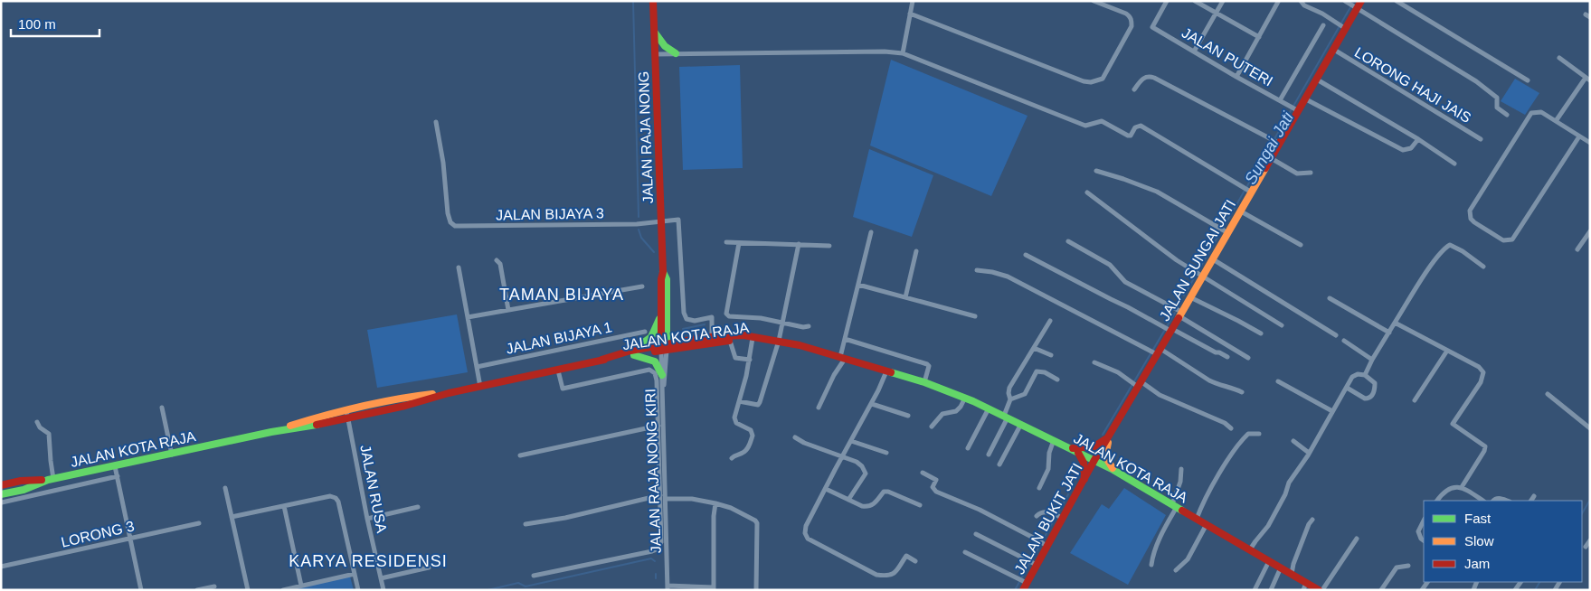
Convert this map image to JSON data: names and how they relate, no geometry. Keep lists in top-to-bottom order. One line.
{"streets":{"main road":["JALAN RAJA NONG","JALAN SUNGAI JATI","JALAN KOTA RAJA","JALAN BUKIT JATI"],"street":["JALAN PUTERI","LORONG HAJI JAIS","JALAN BIJAYA 3","JALAN BIJAYA 1","JALAN RAJA NONG KIRI","JALAN RUSA","LORONG 3"]},"crossings":[["JALAN PUTERI","JALAN SUNGAI JATI"],["LORONG HAJI JAIS","JALAN SUNGAI JATI"],["JALAN RAJA NONG","JALAN BIJAYA 3"],["JALAN RAJA NONG","JALAN KOTA RAJA"],["JALAN RAJA NONG","JALAN RAJA NONG KIRI"],["JALAN BIJAYA 3","JALAN KOTA RAJA"],["JALAN SUNGAI JATI","JALAN KOTA RAJA"],["JALAN SUNGAI JATI","JALAN BUKIT JATI"],["JALAN KOTA RAJA","JALAN RAJA NONG KIRI"],["JALAN KOTA RAJA","JALAN RUSA"],["JALAN KOTA RAJA","JALAN BUKIT JATI"]],"districts":["TAMAN BIJAYA","KARYA RESIDENSI"],"water":["Sungai Jati"],"legend":["Fast","Slow","Jam"],"scale_bar":"100 m"}
